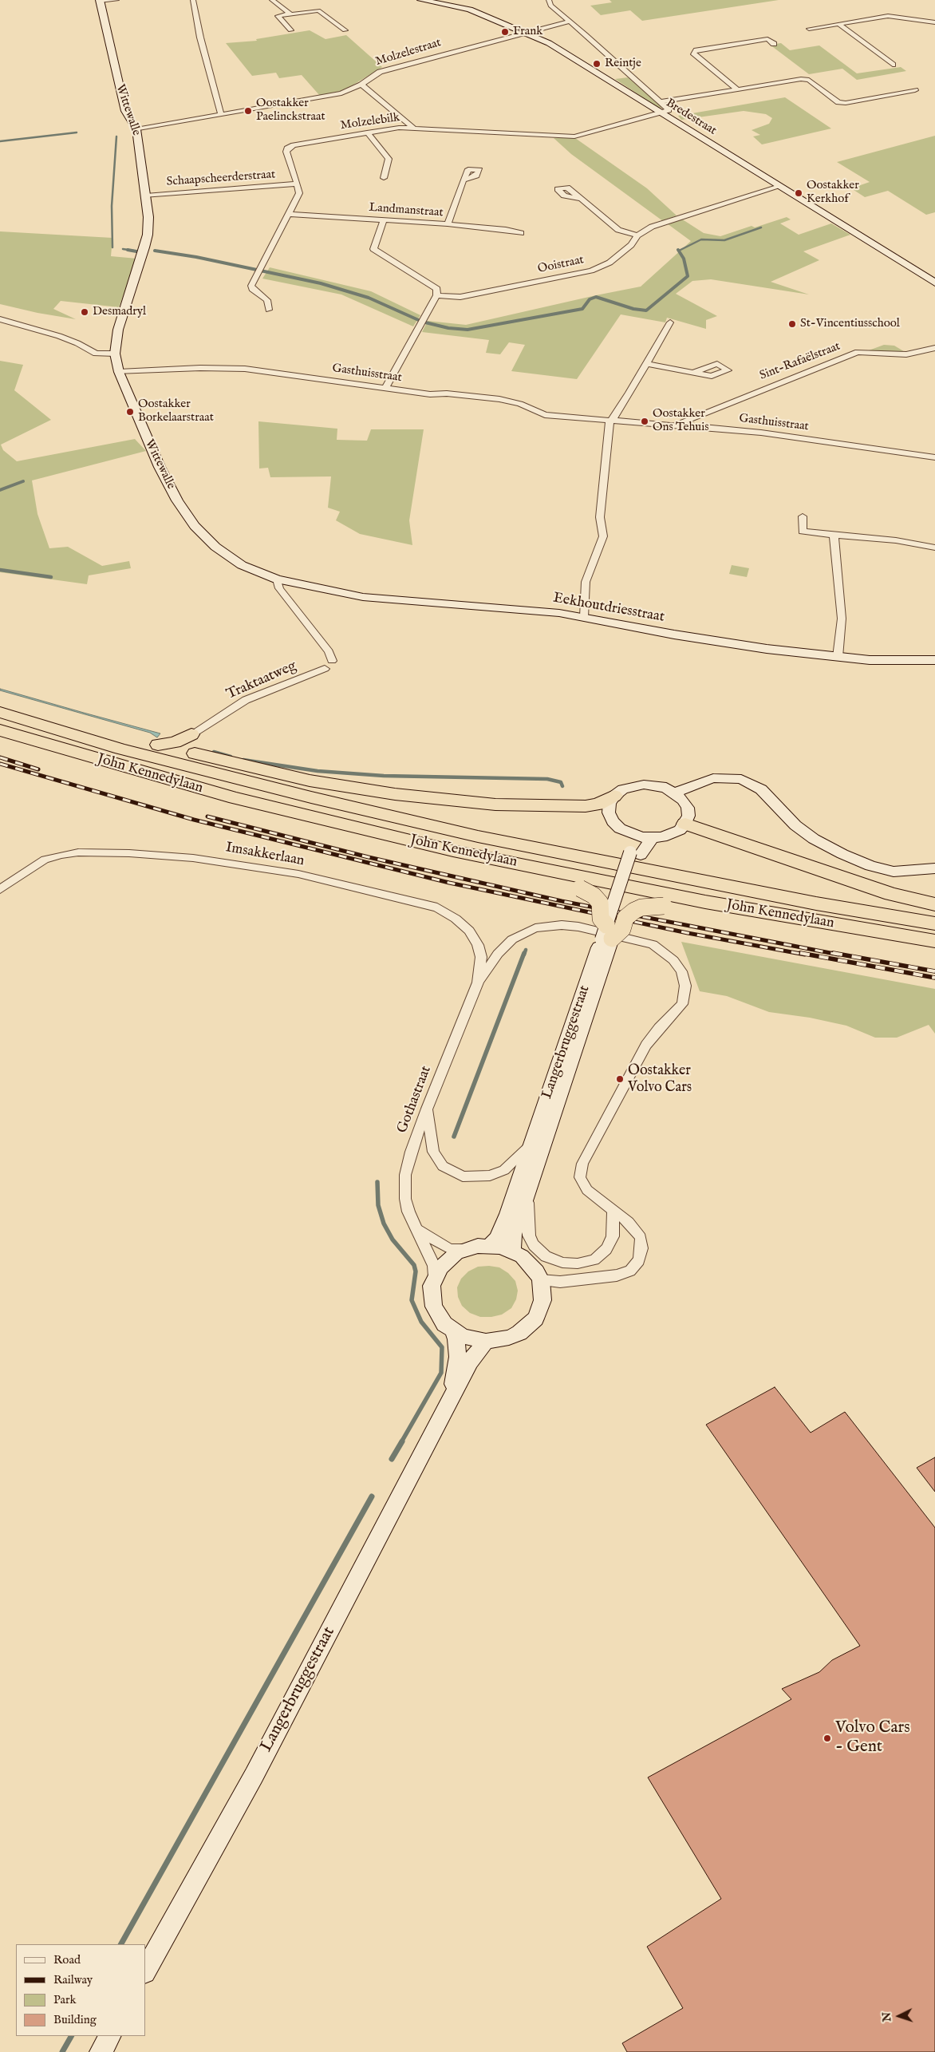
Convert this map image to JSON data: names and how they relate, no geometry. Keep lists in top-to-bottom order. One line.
{"streets":{"highway":["John Kennedylaan"],"main road":["Langerbruggestraat"],"street":["Molzelestraat","Wittewalle","Bredestraat","Molzelebilk","Schaapscheerderstraat","Landmanstraat","Ooistraat","Sint-Rafaëlstraat","Gasthuisstraat","Eekhoutdriesstraat","Traktaatweg","Imsakkerlaan","Gothastraat"]},"crossings":[["Molzelestraat","Wittewalle"],["Molzelestraat","Bredestraat"],["Wittewalle","Schaapscheerderstraat"],["Wittewalle","Gasthuisstraat"],["Wittewalle","Eekhoutdriesstraat"],["Bredestraat","Molzelebilk"],["Bredestraat","Ooistraat"],["Molzelebilk","Schaapscheerderstraat"],["Molzelebilk","Landmanstraat"],["Sint-Rafaëlstraat","Gasthuisstraat"],["Imsakkerlaan","Gothastraat"],["Langerbruggestraat","Gothastraat"]],"places":["Frank","Reintje","Oostakker Paelinckstraat","Oostakker Kerkhof","Desmadryl","St-Vincentiusschool","Oostakker Borkelaarstraat","Oostakker Ons Tehuis","Oostakker Volvo Cars","Volvo Cars - Gent"],"legend":["Road","Railway","Park","Building"],"north":"left"}
